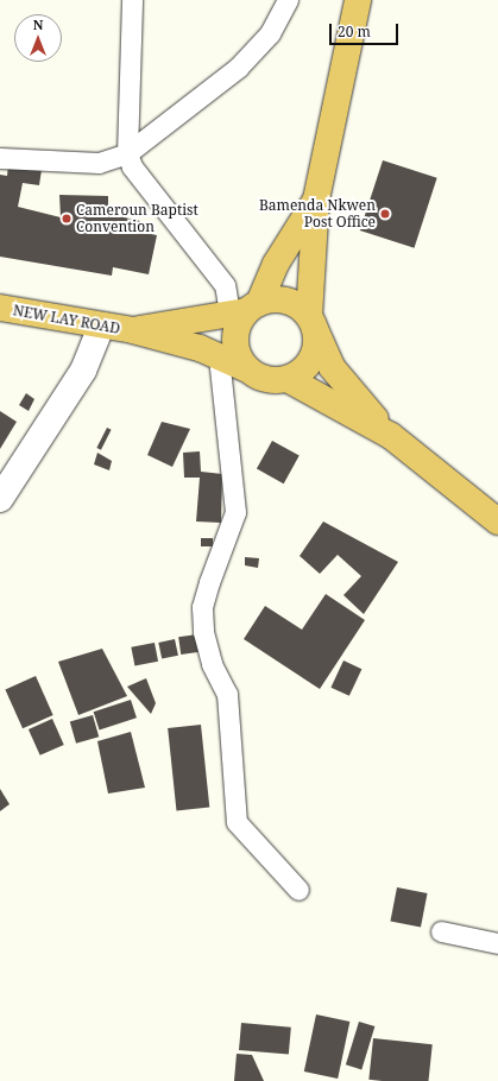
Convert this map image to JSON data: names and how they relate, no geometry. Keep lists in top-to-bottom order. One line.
{"streets":{"highway":["NEW LAY ROAD"]},"places":["Bamenda Nkwen Post Office","Cameroun Baptist Convention"],"scale_bar":"20 m","north":"top"}
